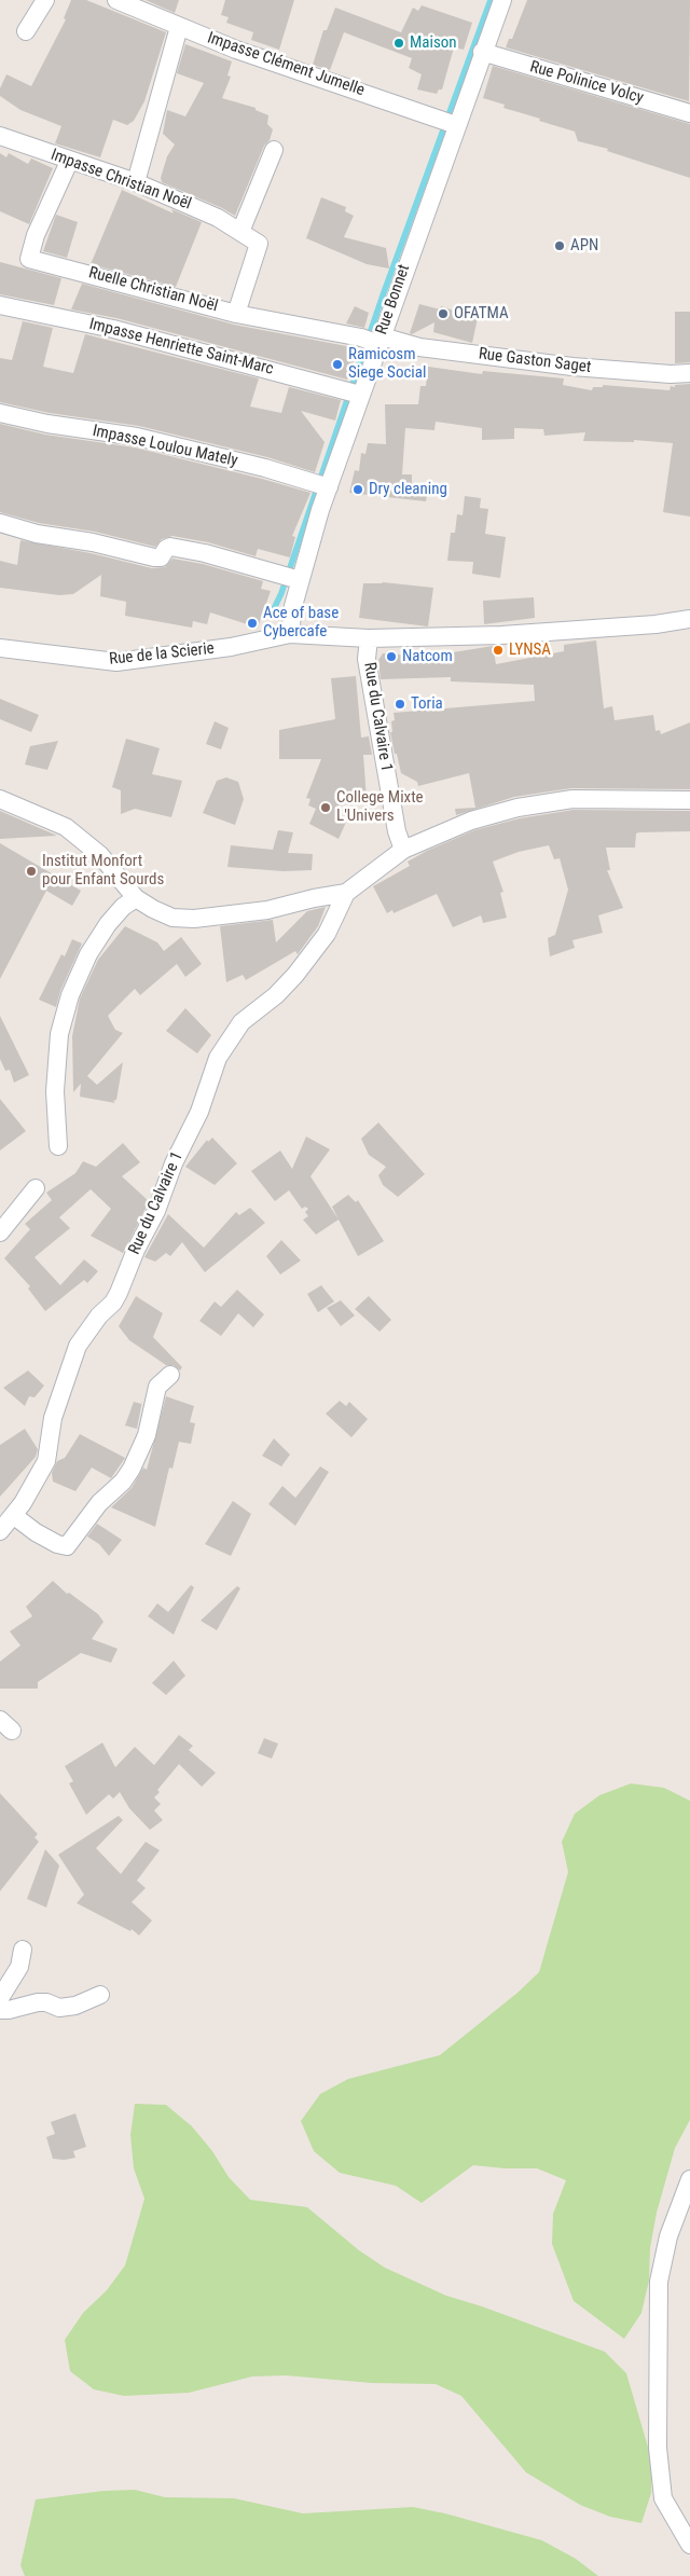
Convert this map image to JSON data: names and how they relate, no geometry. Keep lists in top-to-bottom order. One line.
{"streets":{"street":["Impasse Clément Jumelle","Rue Polinice Volcy","Impasse Christian Noël","Ruelle Christian Noël","Rue Bonnet","Impasse Henriette Saint-Marc","Rue Gaston Saget","Impasse Loulou Mately","Rue de la Scierie","Rue du Calvaire 1"]},"crossings":[["Impasse Clément Jumelle","Rue Bonnet"],["Rue Polinice Volcy","Rue Bonnet"],["Impasse Christian Noël","Ruelle Christian Noël"],["Ruelle Christian Noël","Rue Bonnet"],["Ruelle Christian Noël","Rue Gaston Saget"],["Rue Bonnet","Impasse Henriette Saint-Marc"],["Rue Bonnet","Rue Gaston Saget"],["Rue Bonnet","Impasse Loulou Mately"],["Rue Bonnet","Rue de la Scierie"],["Rue de la Scierie","Rue du Calvaire 1"]],"places":["Maison","APN","OFATMA","Ramicosm Siege Social","Dry cleaning","Ace of base Cybercafe","LYNSA","Natcom","Toria","College Mixte L'Univers","Institut Monfort pour Enfant Sourds"]}
